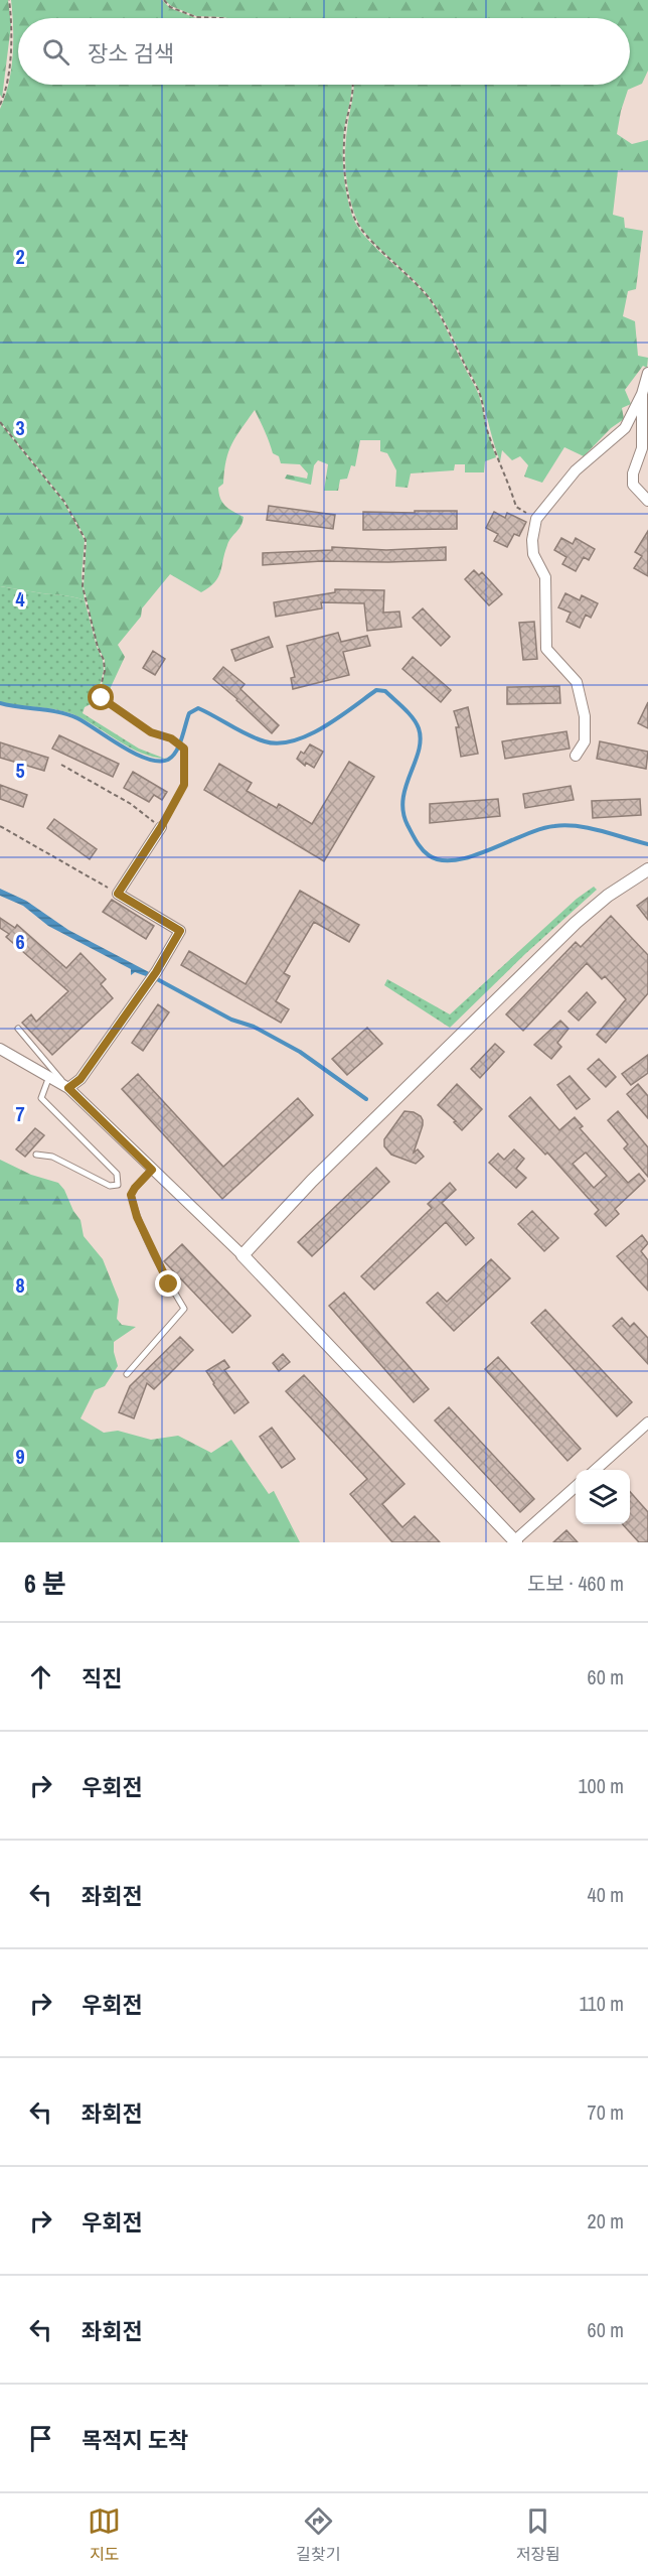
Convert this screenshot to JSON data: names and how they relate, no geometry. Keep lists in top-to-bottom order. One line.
{"page":{"search":"장소 검색","heading":["6 분","도보 · 460 m"],"list":[["직진","60 m"],["우회전","100 m"],["좌회전","40 m"],["우회전","110 m"],["좌회전","70 m"],["우회전","20 m"],["좌회전","60 m"],"목적지 도착"],"nav":["지도","길찾기","저장됨"]},"grid":{"rows":["2","3","4","5","6","7","8","9"]}}
